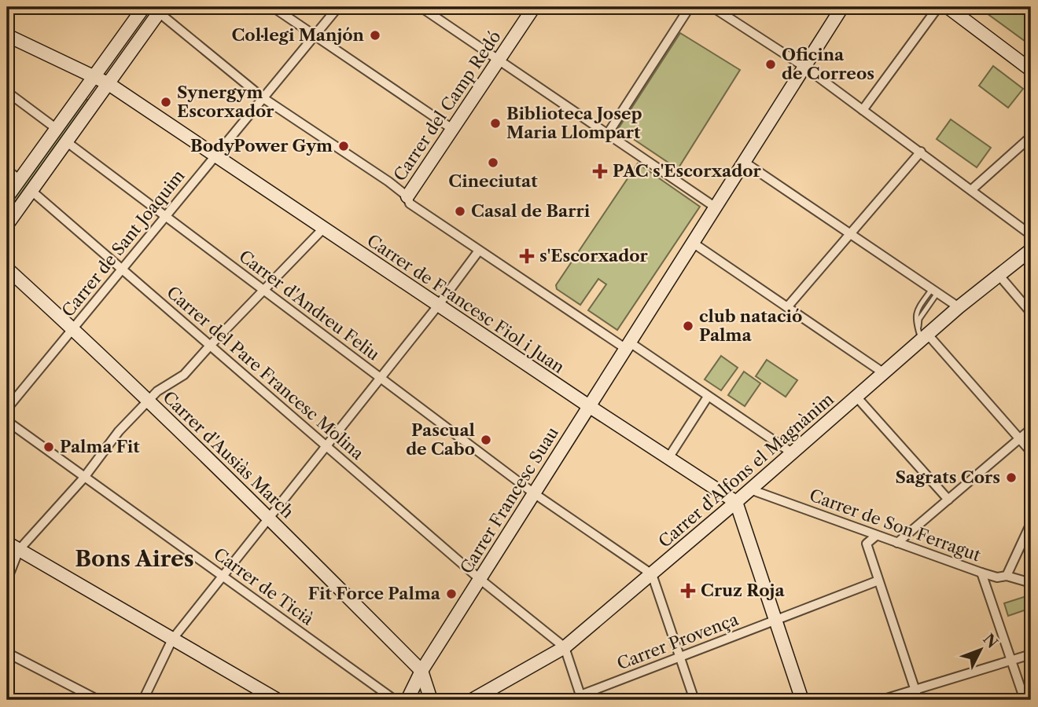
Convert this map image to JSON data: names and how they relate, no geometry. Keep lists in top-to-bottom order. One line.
{"streets":{"street":["Carrer del Camp Redó","Carrer de Sant Joaquim","Carrer de Francesc Fiol i Juan","Carrer d'Andreu Feliu","Carrer del Pare Francesc Molina","Carrer d'Ausiàs March","Carrer d'Alfons el Magnànim","Carrer Francesc Suau","Carrer de Son Ferragut","Carrer de Ticià","Carrer Provença"]},"crossings":[["Carrer de Sant Joaquim","Carrer de Francesc Fiol i Juan"],["Carrer de Sant Joaquim","Carrer d'Andreu Feliu"],["Carrer de Sant Joaquim","Carrer del Pare Francesc Molina"],["Carrer de Sant Joaquim","Carrer d'Ausiàs March"],["Carrer de Francesc Fiol i Juan","Carrer d'Alfons el Magnànim"],["Carrer de Francesc Fiol i Juan","Carrer Francesc Suau"],["Carrer d'Andreu Feliu","Carrer d'Alfons el Magnànim"],["Carrer d'Andreu Feliu","Carrer Francesc Suau"],["Carrer del Pare Francesc Molina","Carrer d'Alfons el Magnànim"],["Carrer del Pare Francesc Molina","Carrer Francesc Suau"],["Carrer d'Ausiàs March","Carrer Francesc Suau"],["Carrer d'Alfons el Magnànim","Carrer de Son Ferragut"]],"districts":["Bons Aires"],"places":{"other":["Col·legi Manjón","Oficina de Correos","Synergym Escorxador","Biblioteca Josep Maria Llompart","BodyPower Gym","Cineciutat","Casal de Barri","club natació Palma","Pascual de Cabo","Palma Fit","Sagrats Cors","Fit Force Palma"],"health":["PAC s'Escorxador","s'Escorxador","Cruz Roja"]},"north":"top right"}
